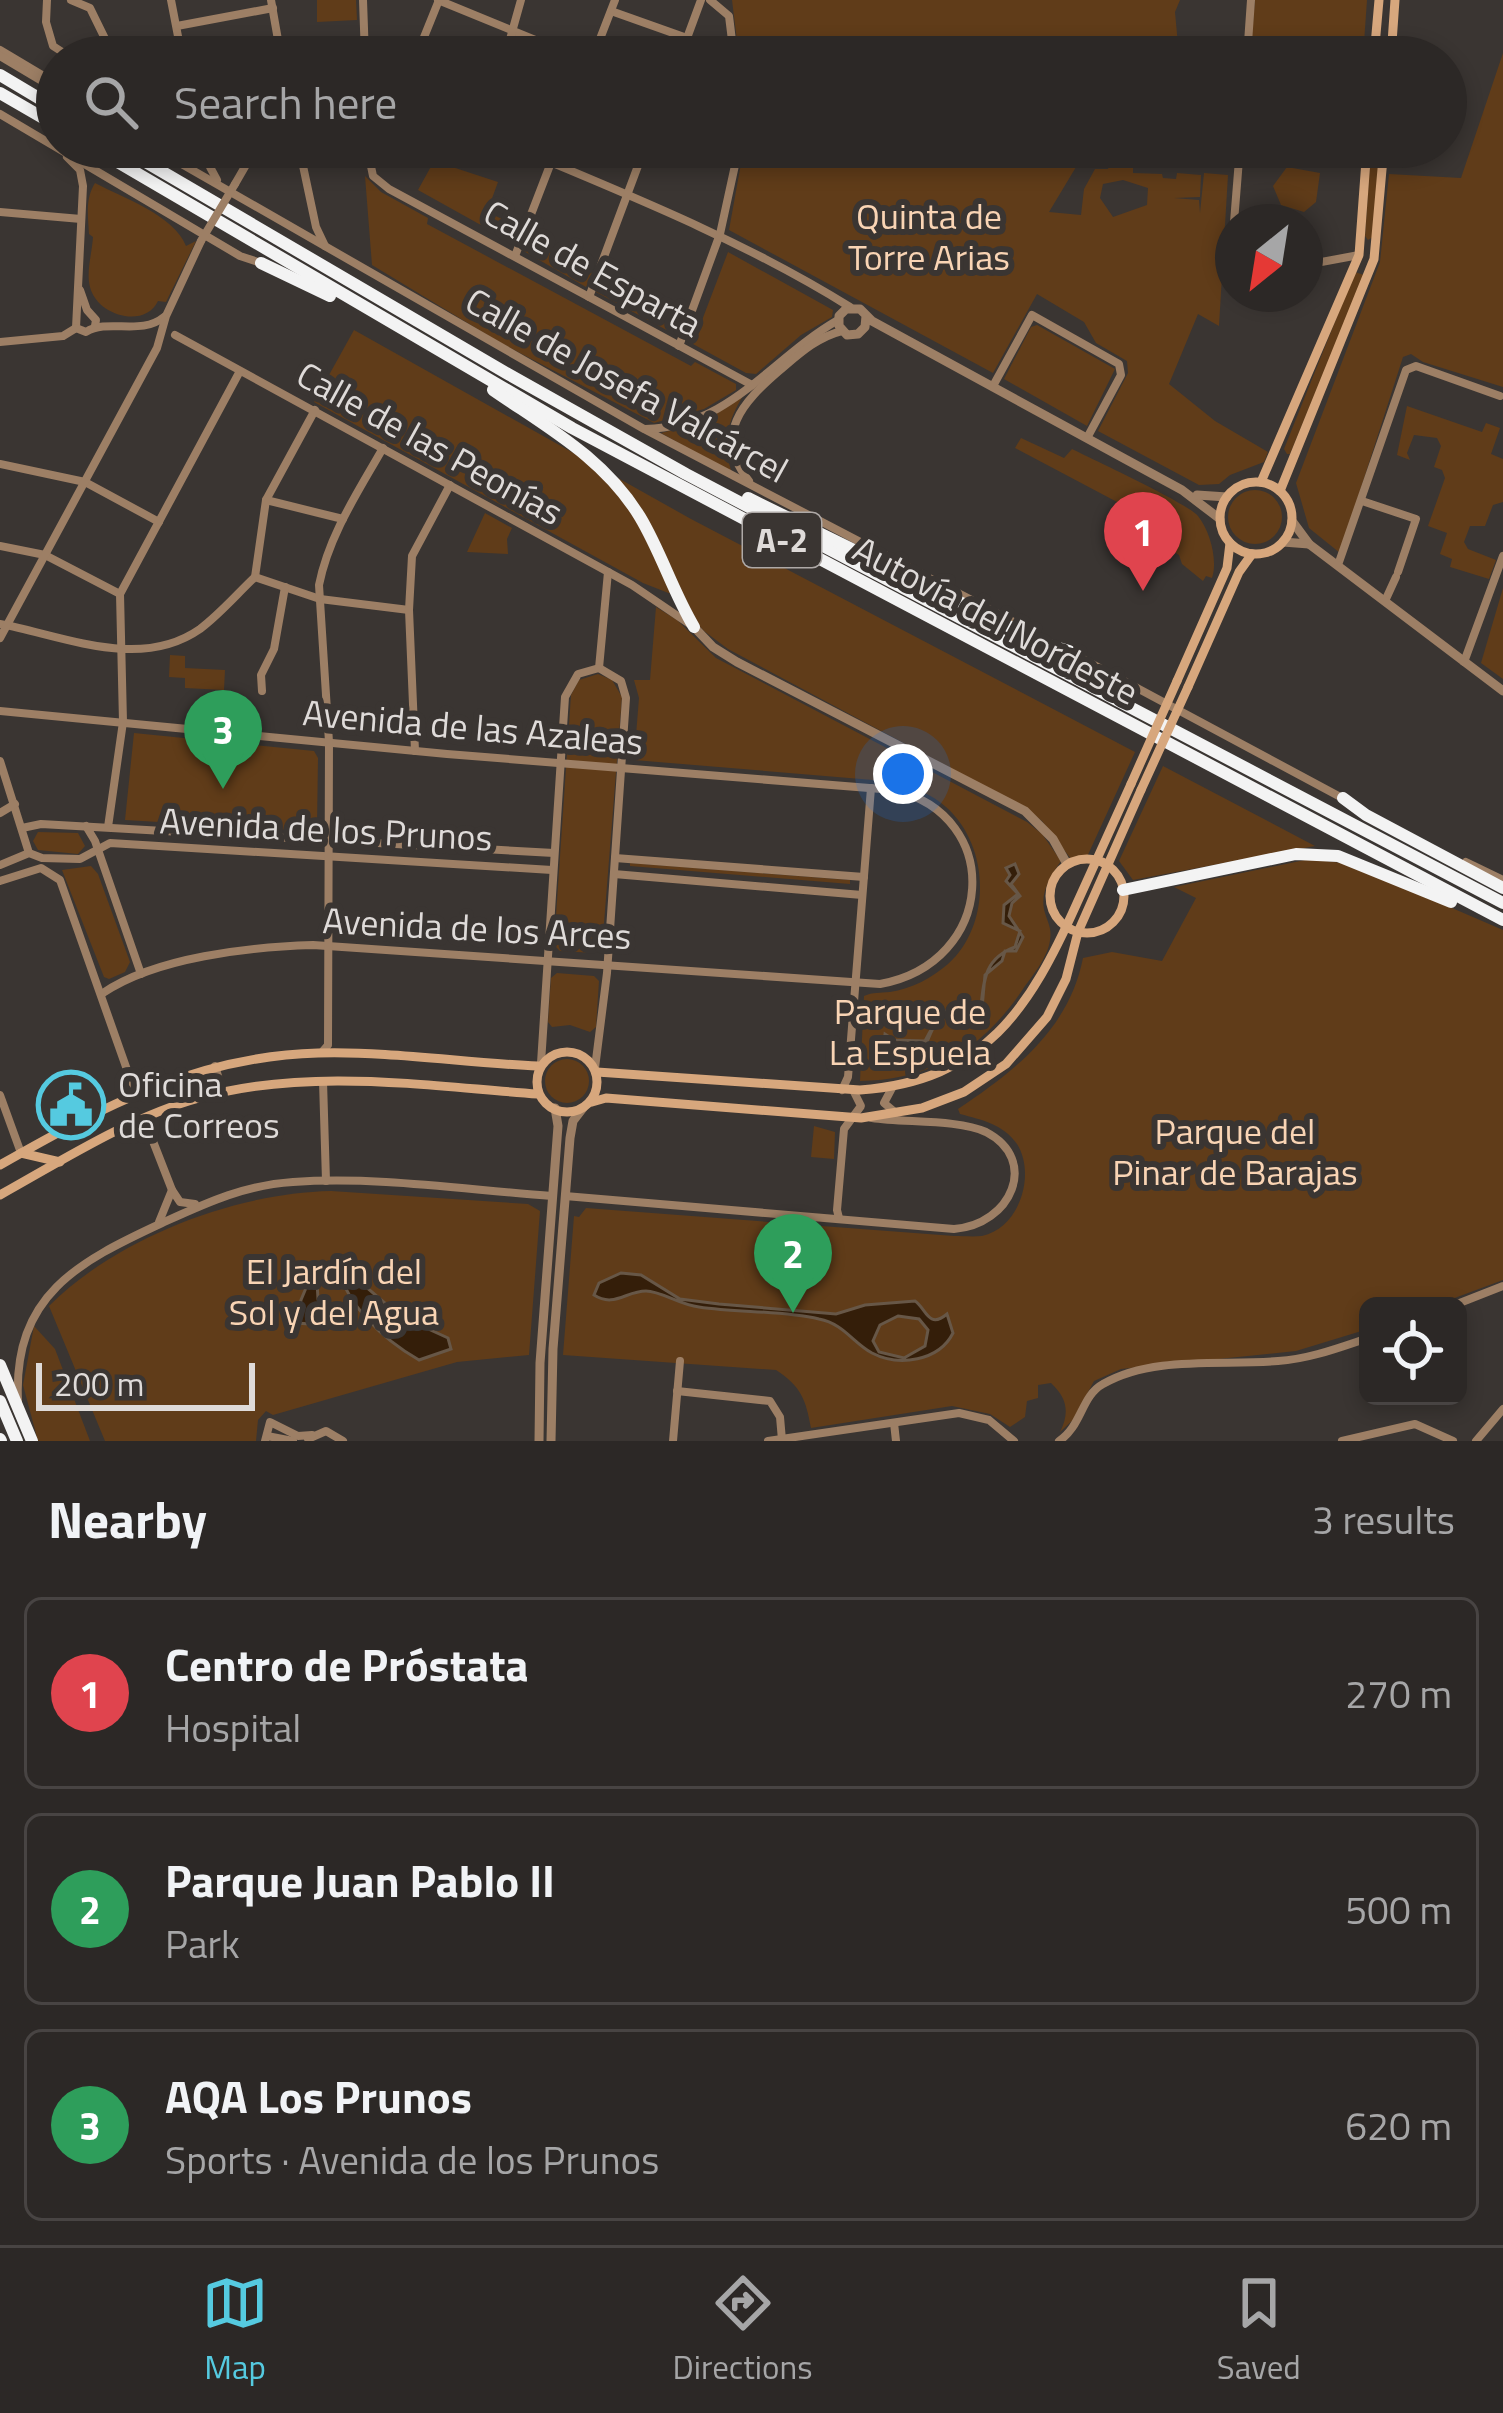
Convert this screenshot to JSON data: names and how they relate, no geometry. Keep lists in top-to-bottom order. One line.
{"streets":{"highway":["A-2","Autovía del Nordeste"],"street":["Calle de Esparta","Calle de Josefa Valcárcel","Calle de las Peonías","Avenida de las Azaleas","Avenida de los Prunos","Avenida de los Arces"]},"crossings":[["A-2","Autovía del Nordeste"],["Avenida de las Azaleas","Avenida de los Arces"]],"parks":["Quinta de Torre Arias","Parque de La Espuela","Parque del Pinar de Barajas","El Jardín del Sol y del Agua"],"places":{"public building":["Oficina de Correos"]},"scale_bar":"200 m","north":"bottom left","page":{"search":"Search here","pins":["1","3","2"],"scale":"200 m","heading":["Nearby","3 results"],"list":[{"mark":"1","name":"Centro de Próstata","note":"Hospital","value":"270 m"},{"mark":"2","name":"Parque Juan Pablo II","note":"Park","value":"500 m"},{"mark":"3","name":"AQA Los Prunos","note":"Sports · Avenida de los Prunos","value":"620 m"}],"nav":["Map","Directions","Saved"]}}
